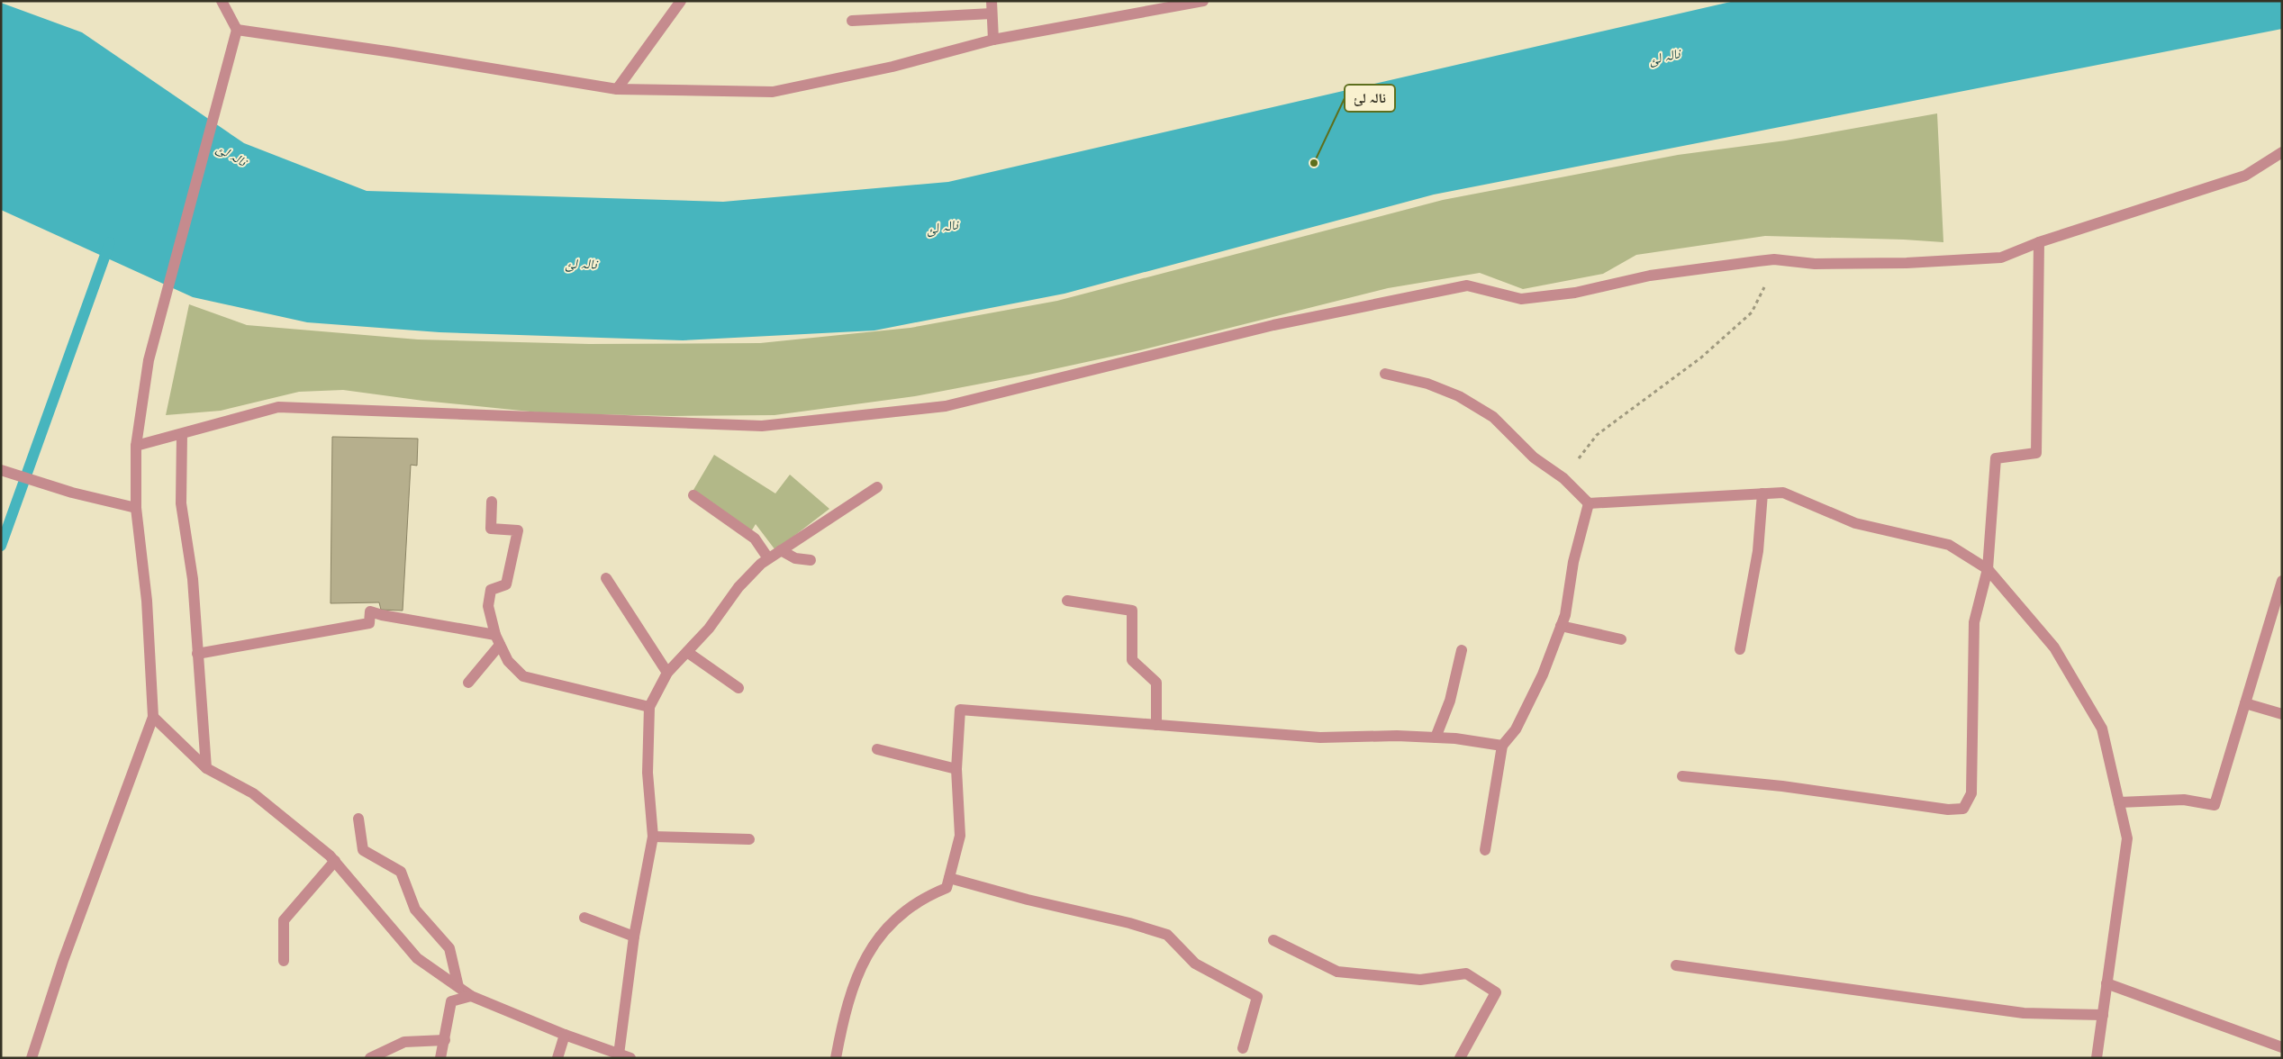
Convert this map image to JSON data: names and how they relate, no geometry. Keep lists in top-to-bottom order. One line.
{"water":["نالہ لئ"],"places":["نالہ لئ"]}
